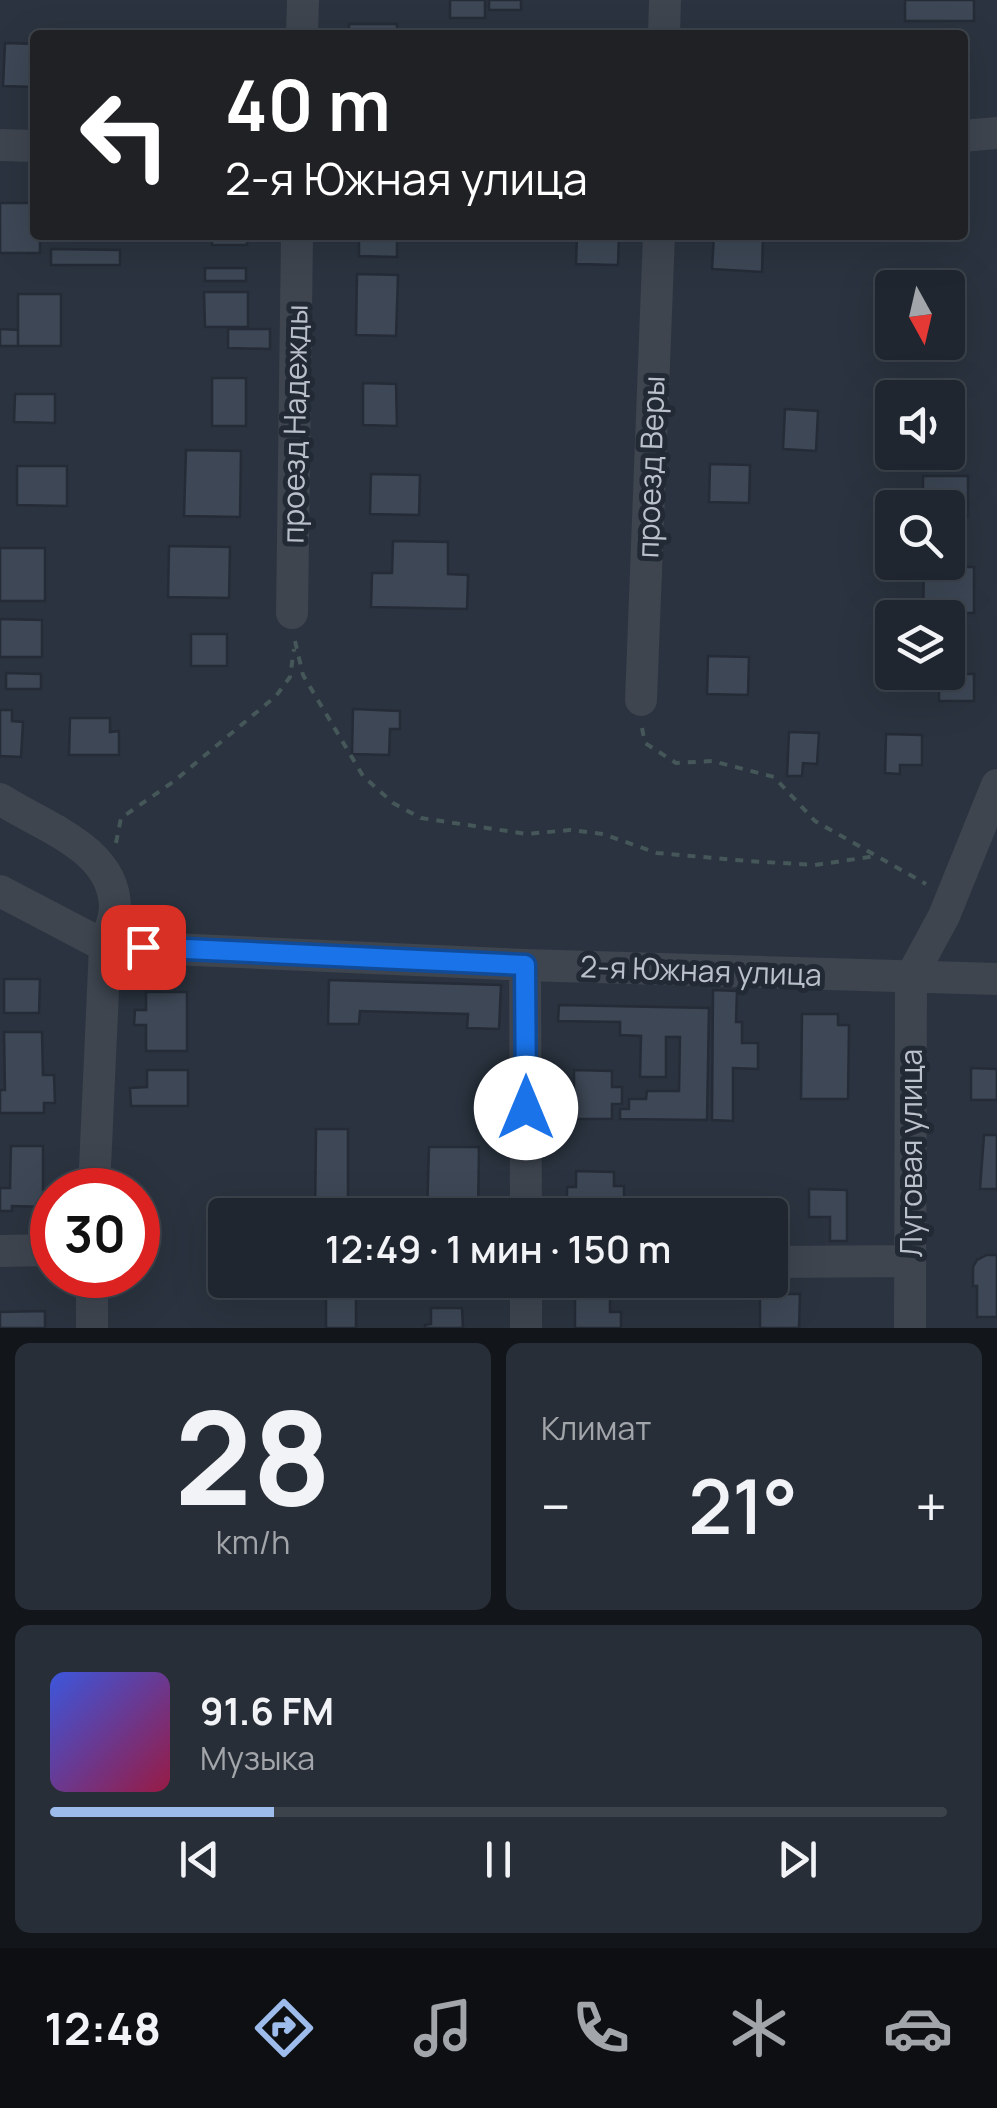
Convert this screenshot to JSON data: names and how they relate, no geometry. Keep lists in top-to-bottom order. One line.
{"streets":{"street":["проезд Надежды","проезд Веры","2-я Южная улица","Луговая улица"]},"crossings":[["2-я Южная улица","Луговая улица"]],"north":"bottom","page":{"turn":["40 m","2-я Южная улица"],"limit":"30","trip":"12:49 · 1 мин · 150 m","tile":[["28","km/h"],"Климат"],"heat":["−","21°","+"],"song":["91.6 FM","Музыка"],"tabs":"12:48"}}
